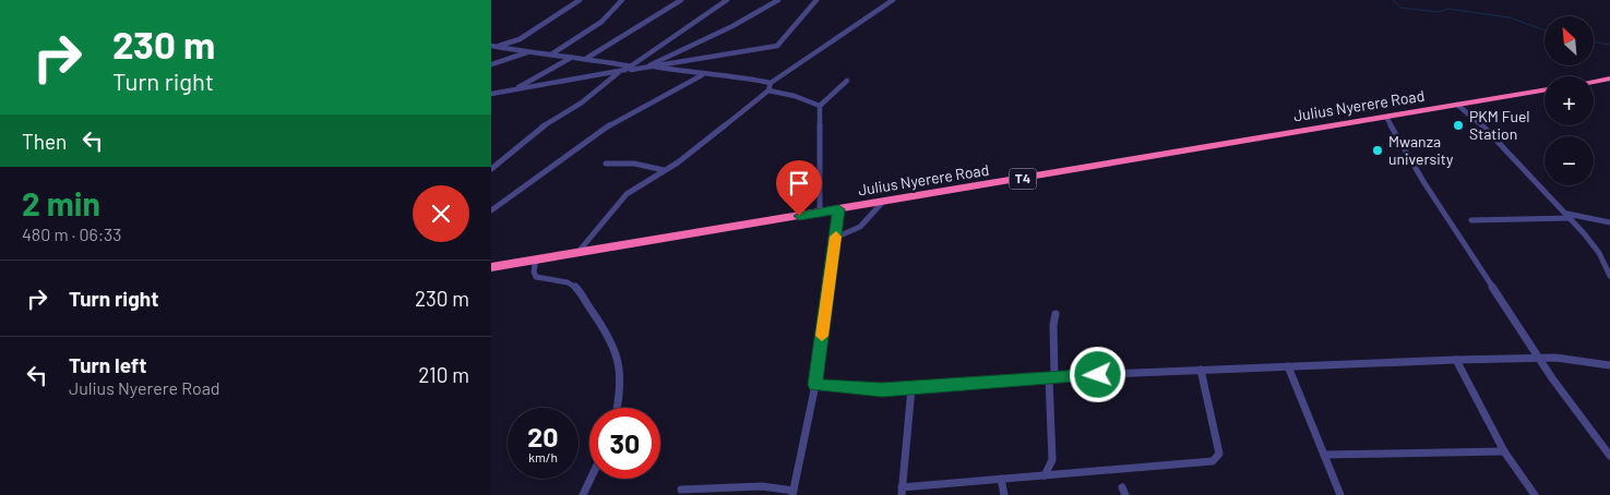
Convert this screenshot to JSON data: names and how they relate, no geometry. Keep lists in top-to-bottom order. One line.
{"streets":{"highway":["Julius Nyerere Road","T4"]},"places":["PKM Fuel Station","Mwanza university"],"north":"top left","page":{"turn":["230 m","Turn right"],"map_buttons":["+","−"],"then":"Then","heading":["2 min","480 m · 06:33"],"list":[{"name":"Turn right","value":"230 m"},{"name":"Turn left","note":"Julius Nyerere Road","value":"210 m"}],"speed":"20 km/h","limit":"30"}}
